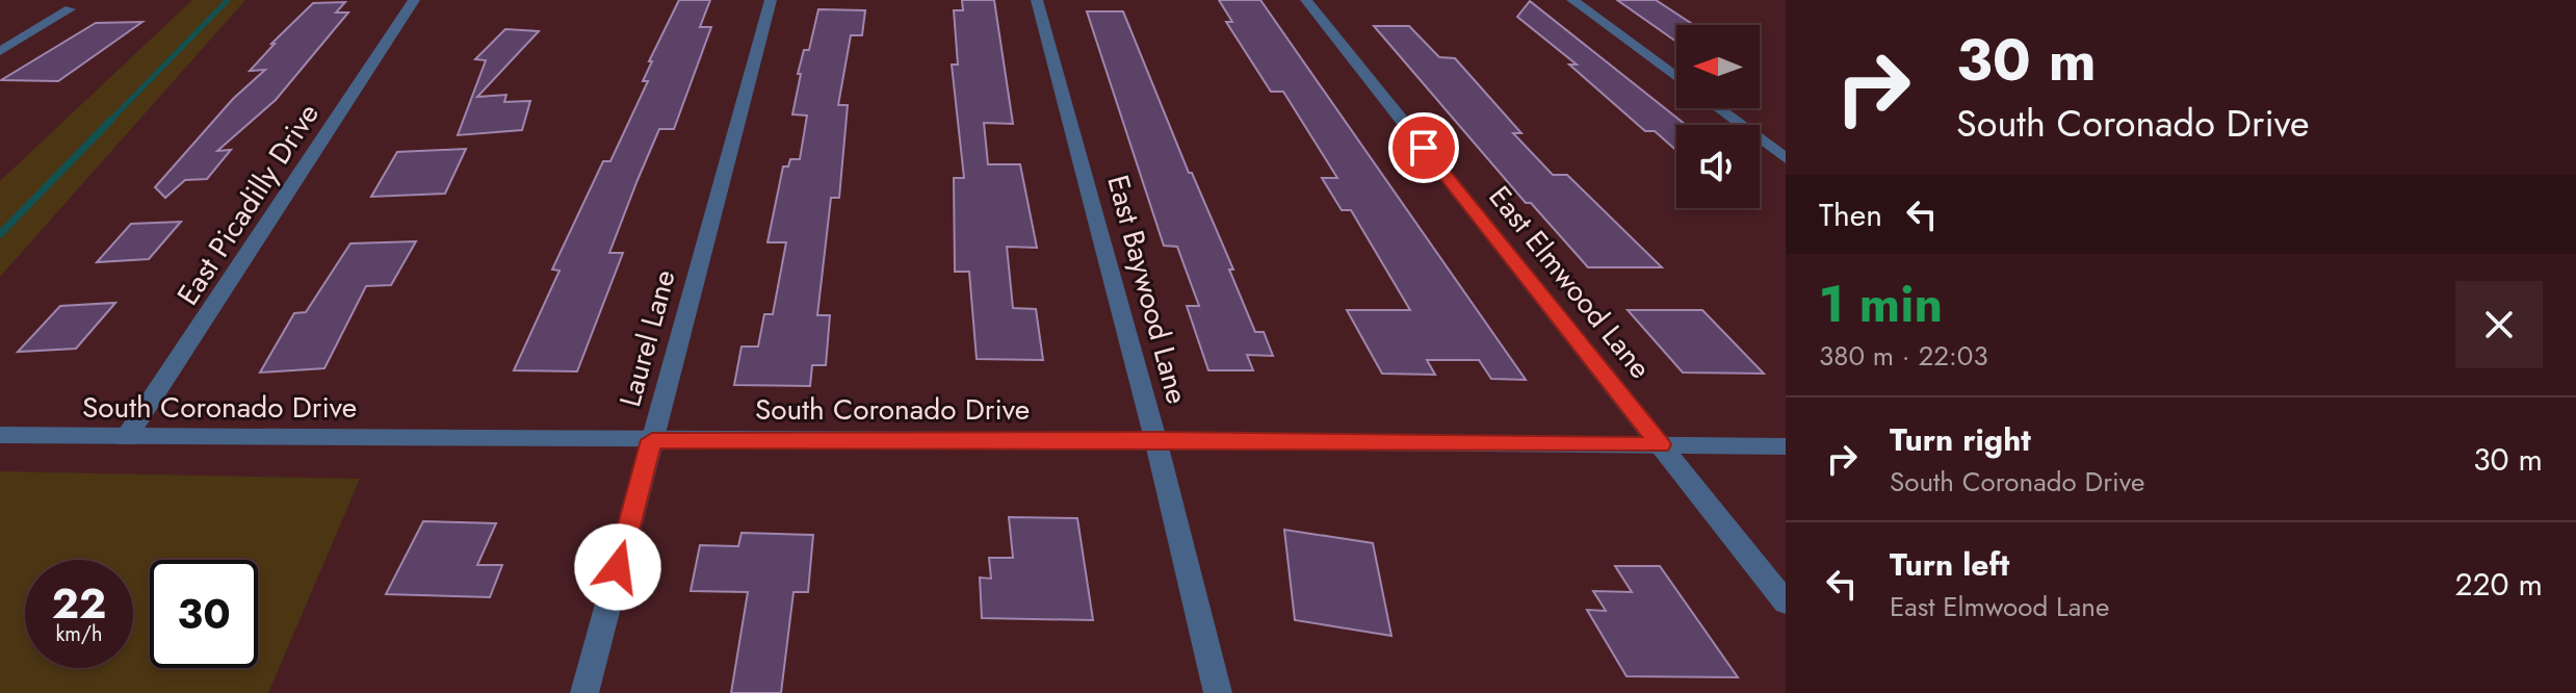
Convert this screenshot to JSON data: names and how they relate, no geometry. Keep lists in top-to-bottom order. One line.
{"streets":{"street":["East Picadilly Drive","East Elmwood Lane","East Baywood Lane","Laurel Lane","South Coronado Drive"]},"crossings":[["East Picadilly Drive","South Coronado Drive"],["East Elmwood Lane","South Coronado Drive"],["East Baywood Lane","South Coronado Drive"],["Laurel Lane","South Coronado Drive"]],"north":"left","page":{"turn":["30 m","South Coronado Drive"],"then":"Then","heading":["1 min","380 m · 22:03"],"list":[{"name":"Turn right","note":"South Coronado Drive","value":"30 m"},{"name":"Turn left","note":"East Elmwood Lane","value":"220 m"}],"speed":"22 km/h","limit":"30"}}
